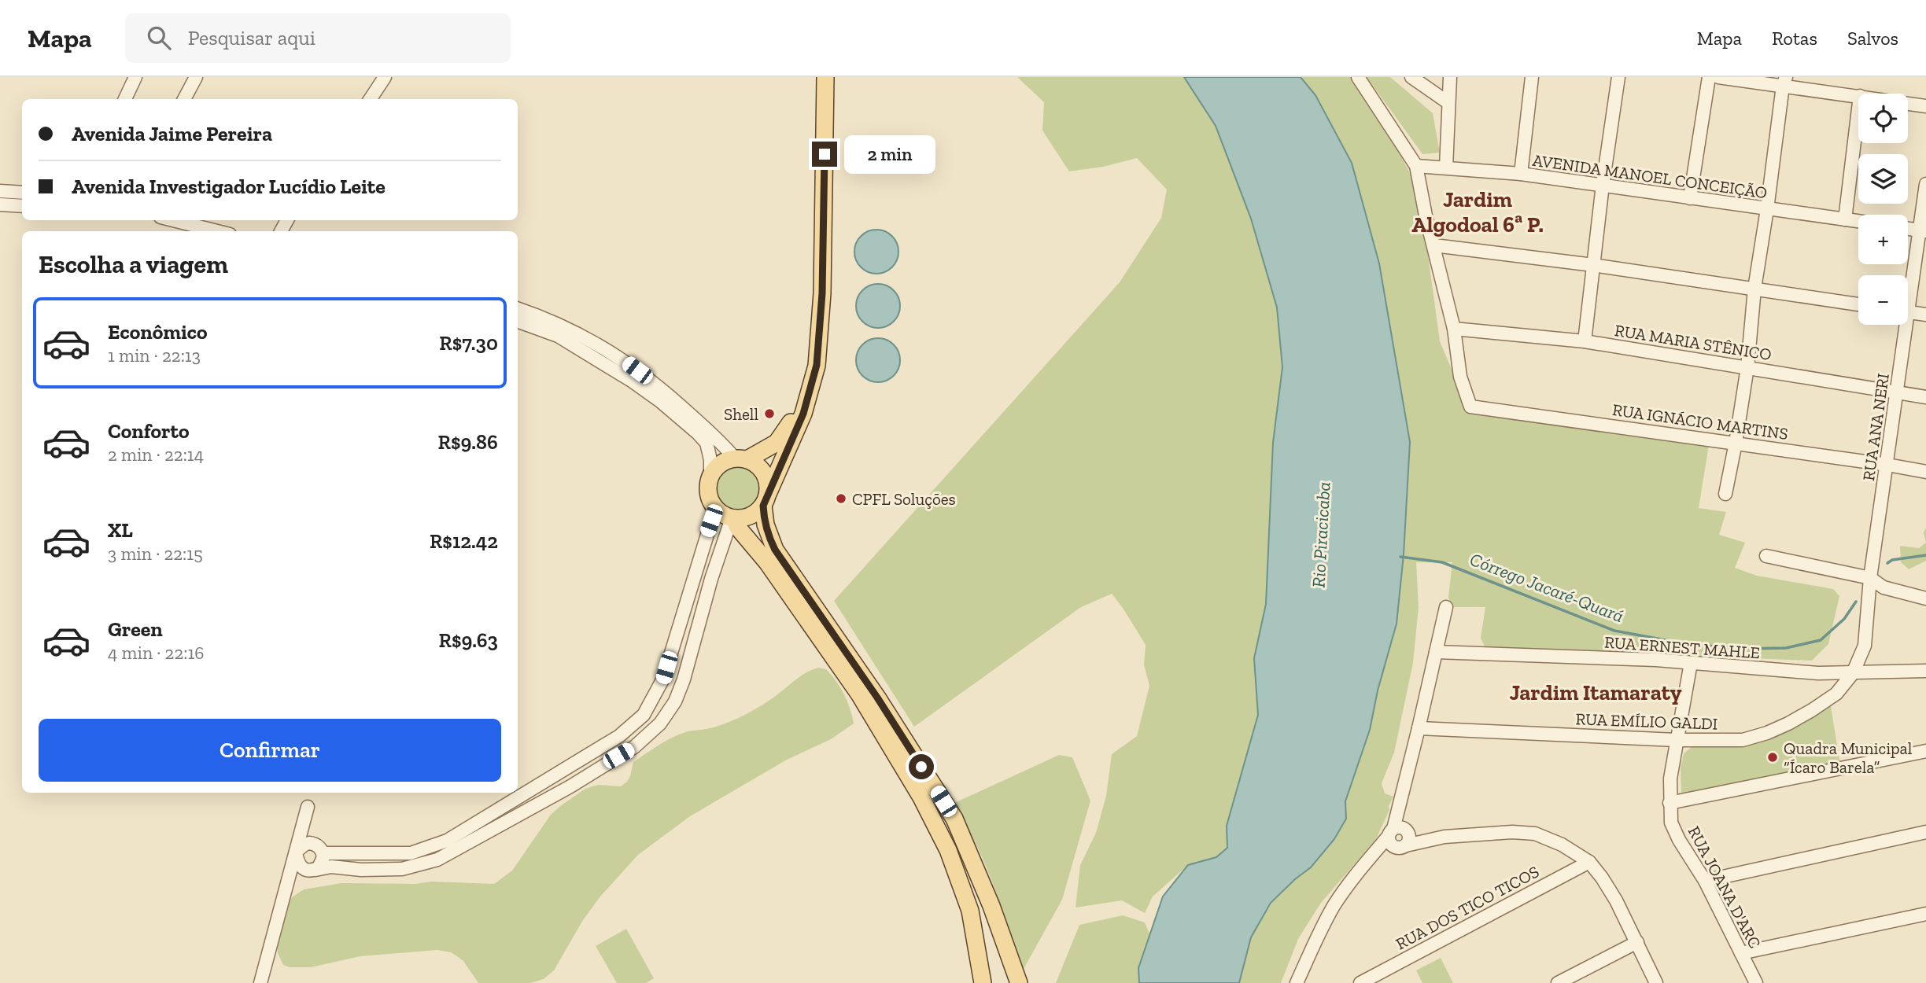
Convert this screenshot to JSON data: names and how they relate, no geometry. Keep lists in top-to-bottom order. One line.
{"streets":{"street":["AVENIDA MANOEL CONCEIÇÃO","RUA MARIA STÊNICO","RUA IGNÁCIO MARTINS","RUA ANA NERI","RUA ERNEST MAHLE","RUA EMÍLIO GALDI","RUA JOANA D'ARC","RUA DOS TICO TICOS"]},"crossings":[["RUA MARIA STÊNICO","RUA IGNÁCIO MARTINS"],["RUA MARIA STÊNICO","RUA ANA NERI"],["RUA IGNÁCIO MARTINS","RUA ANA NERI"],["RUA ANA NERI","RUA ERNEST MAHLE"],["RUA ANA NERI","RUA EMÍLIO GALDI"],["RUA ERNEST MAHLE","RUA EMÍLIO GALDI"],["RUA ERNEST MAHLE","RUA JOANA D'ARC"],["RUA EMÍLIO GALDI","RUA JOANA D'ARC"]],"districts":["Jardim Algodoal 6ª P.","Jardim Itamaraty"],"water":["Rio Piracicaba","Córrego Jacaré-Quará"],"places":["Shell","CPFL Soluções","Quadra Municipal “Ícaro Barela”"],"page":{"header":"Mapa","search":"Pesquisar aqui","nav":["Mapa","Rotas","Salvos"],"map_buttons":["+","−"],"banner":["Avenida Jaime Pereira","Avenida Investigador Lucídio Leite"],"bubble":"2 min","heading":"Escolha a viagem","list":[{"name":"Econômico","note":"1 min · 22:13","value":"R$7.30"},{"name":"Conforto","note":"2 min · 22:14","value":"R$9.86"},{"name":"XL","note":"3 min · 22:15","value":"R$12.42"},{"name":"Green","note":"4 min · 22:16","value":"R$9.63"}],"buttons":"Confirmar"}}
